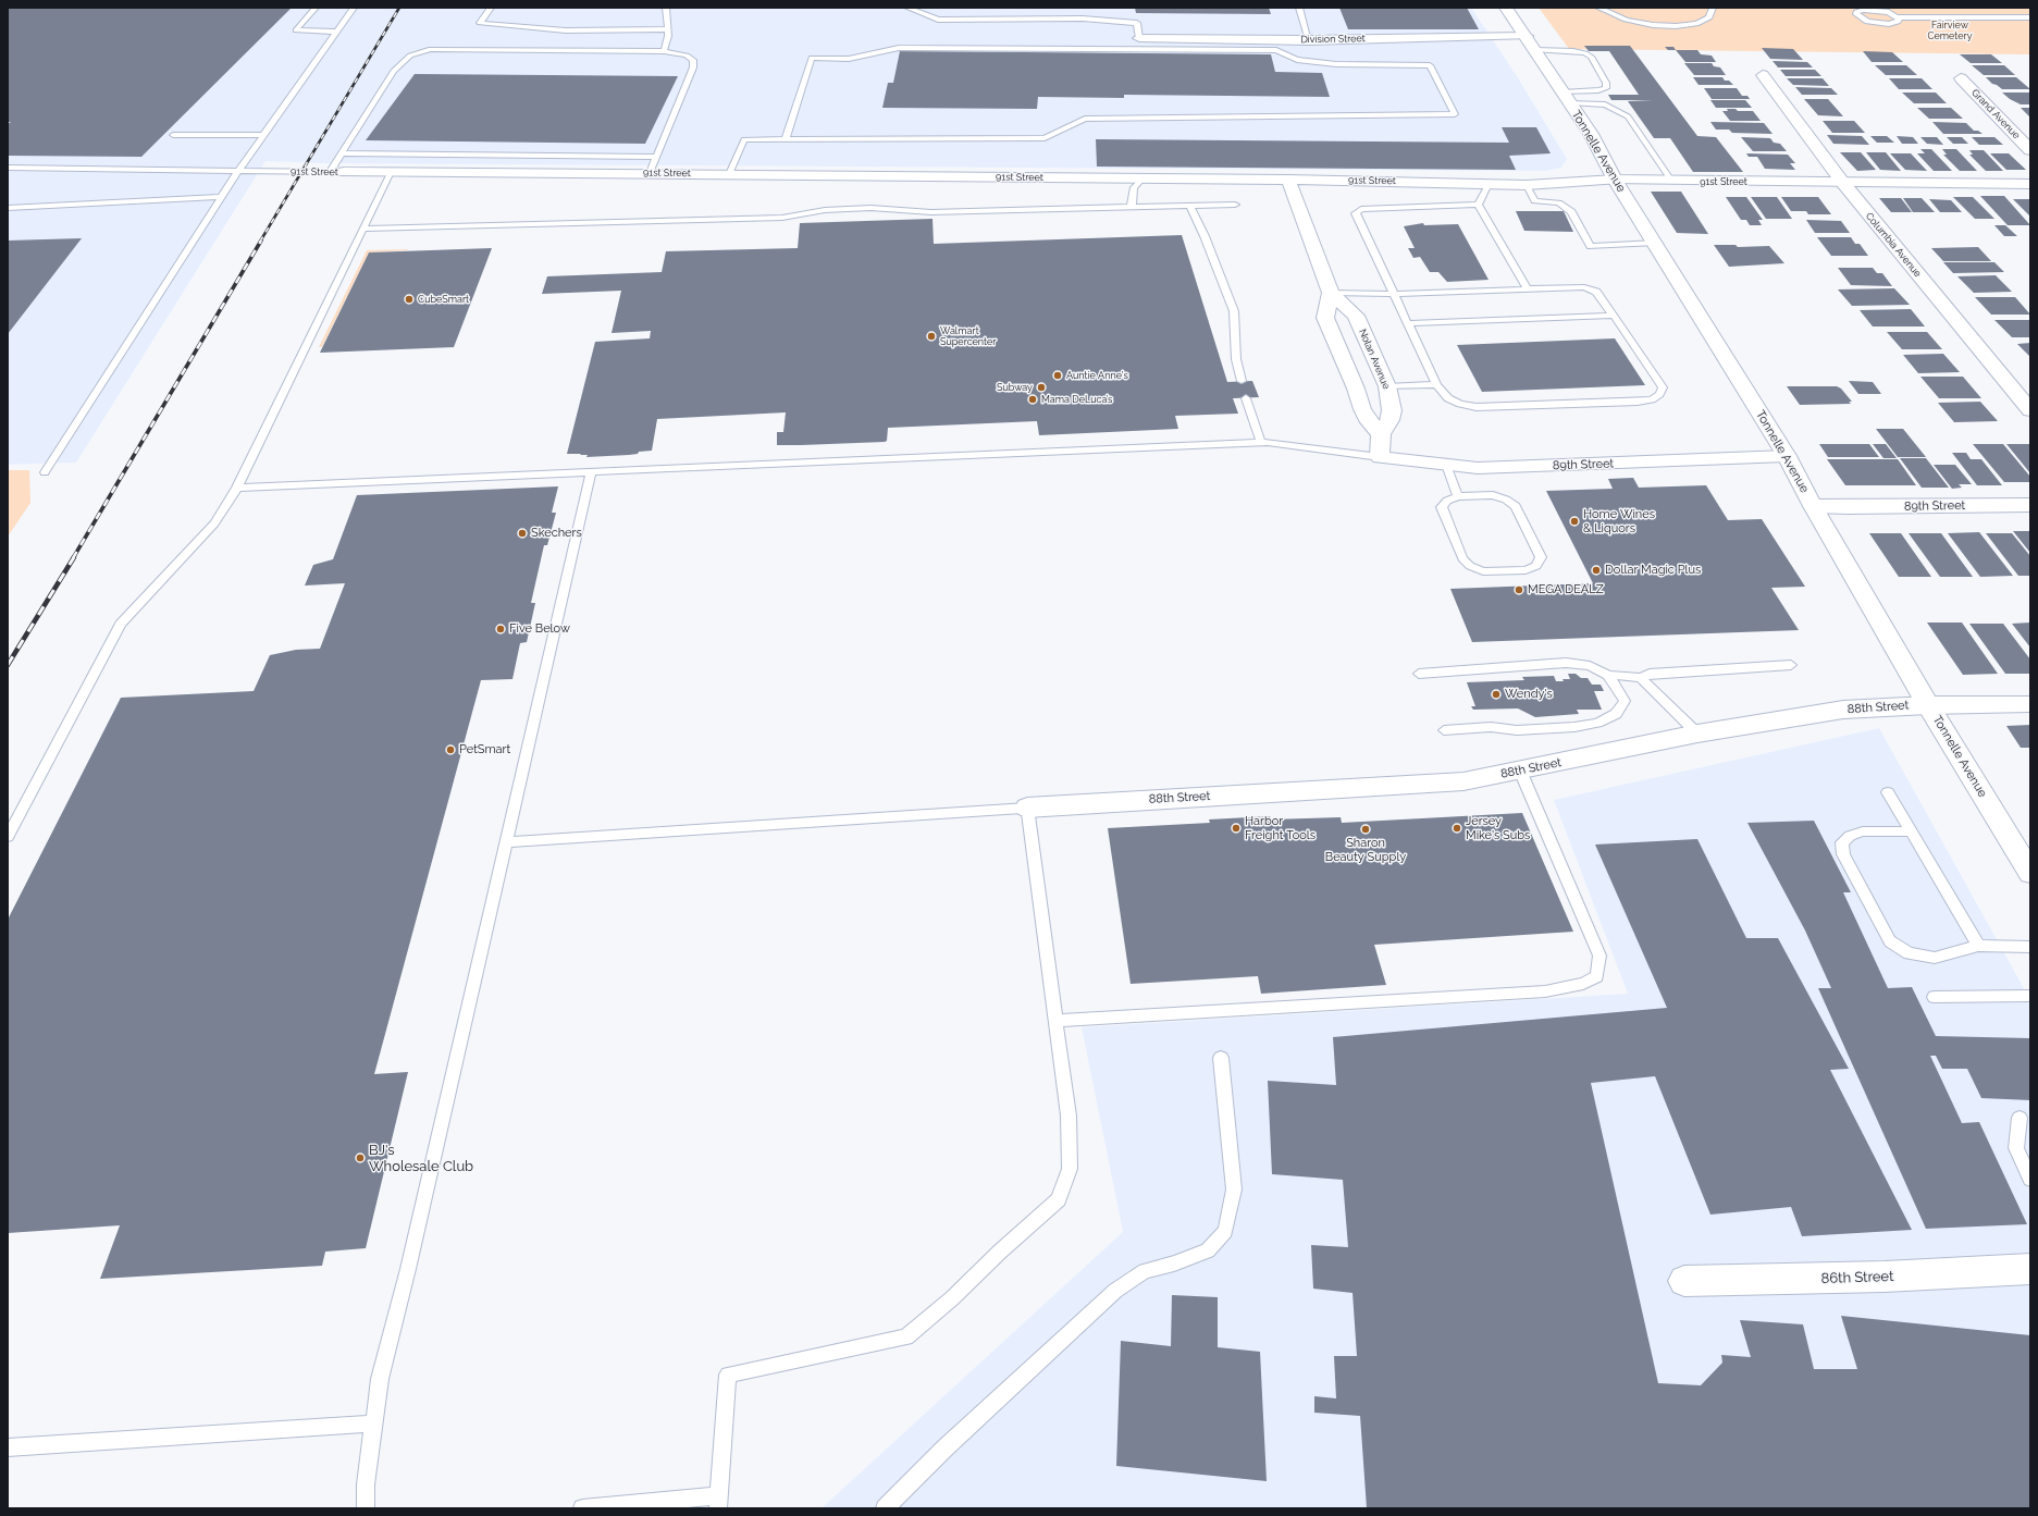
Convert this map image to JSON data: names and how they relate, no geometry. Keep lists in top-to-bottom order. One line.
{"streets":{"street":["Division Street","Grand Avenue","Tonnelle Avenue","91st Street","Columbia Avenue","Nolan Avenue","89th Street","88th Street","86th Street"]},"crossings":[["Division Street","Tonnelle Avenue"],["Tonnelle Avenue","91st Street"],["Tonnelle Avenue","89th Street"],["Tonnelle Avenue","88th Street"],["91st Street","Columbia Avenue"],["91st Street","Nolan Avenue"],["Nolan Avenue","89th Street"]],"parks":["Fairview Cemetery"],"places":["CubeSmart","Walmart Supercenter","Auntie Anne's","Subway","Mama DeLuca’s","Home Wines & Liquors","Skechers","Dollar Magic Plus","MEGA DEALZ","Five Below","Wendy's","PetSmart","Harbor Freight Tools","Jersey Mike's Subs","Sharon Beauty Supply","BJ's Wholesale Club"]}
